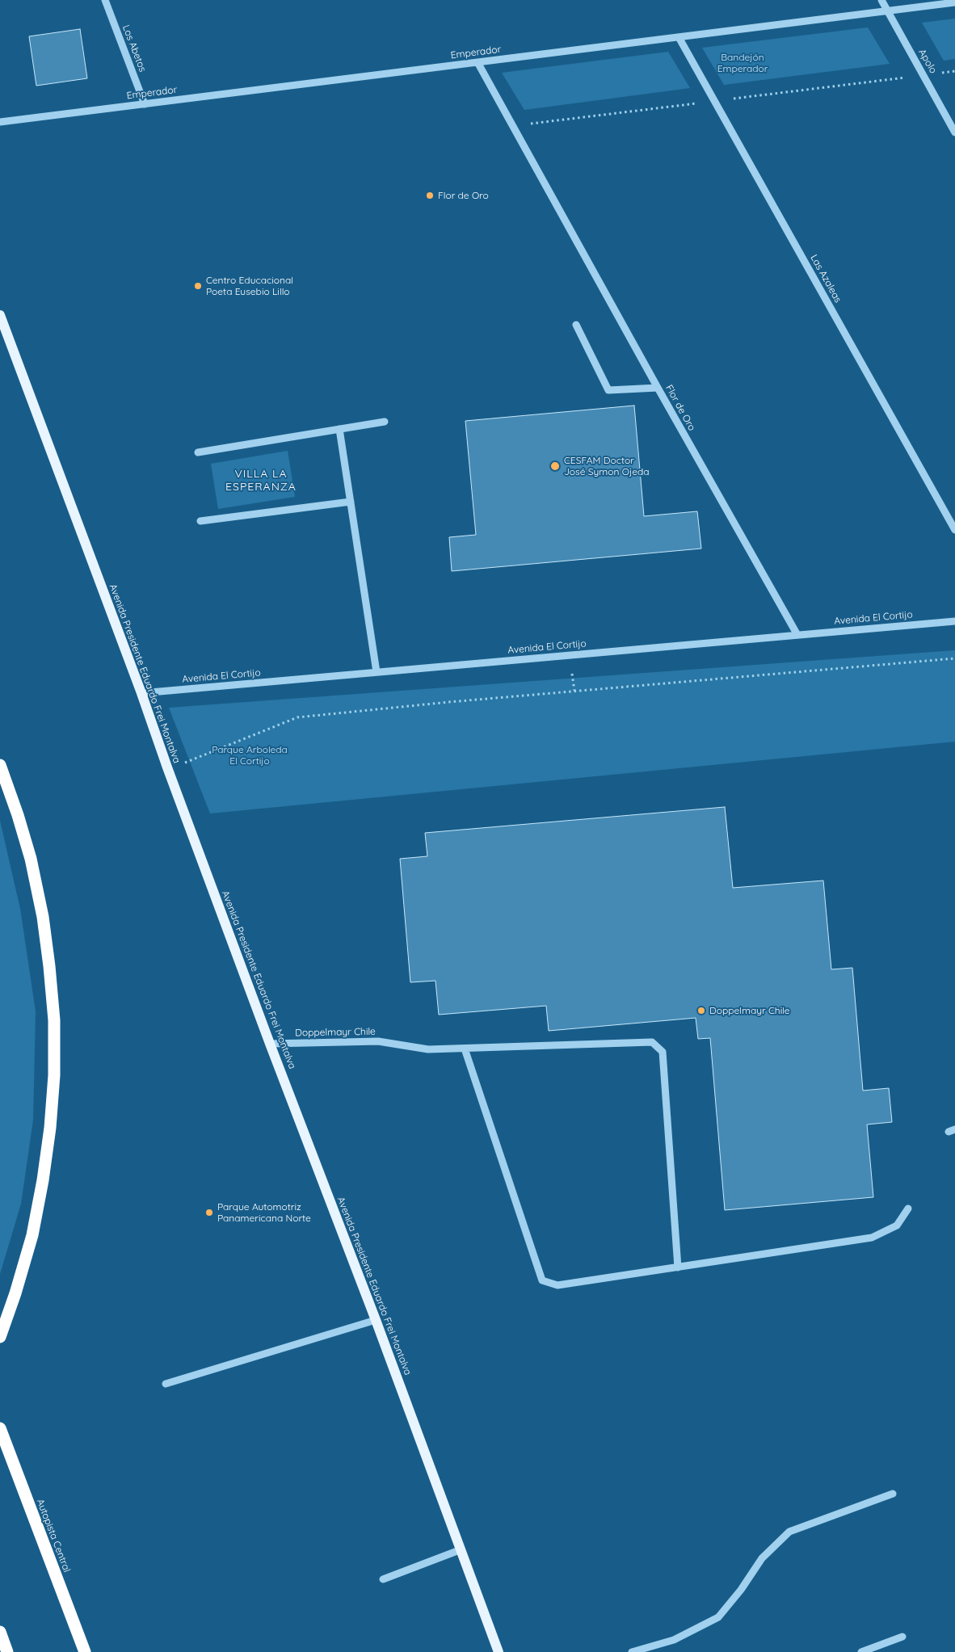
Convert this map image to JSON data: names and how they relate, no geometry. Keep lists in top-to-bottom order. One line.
{"streets":{"highway":["Autopista Central"],"main road":["Avenida Presidente Eduardo Frei Montalva"],"street":["Los Abetos","Emperador","Apolo","Las Azaleas","Flor de Oro","Avenida El Cortijo","Doppelmayr Chile"]},"crossings":[["Los Abetos","Emperador"],["Emperador","Apolo"],["Emperador","Las Azaleas"],["Emperador","Flor de Oro"],["Flor de Oro","Avenida El Cortijo"],["Avenida El Cortijo","Avenida Presidente Eduardo Frei Montalva"],["Avenida Presidente Eduardo Frei Montalva","Doppelmayr Chile"]],"districts":["VILLA LA ESPERANZA"],"parks":["Bandejón Emperador","Parque Arboleda El Cortijo"],"places":["Flor de Oro","Centro Educacional Poeta Eusebio Lillo","CESFAM Doctor José Symon Ojeda","Doppelmayr Chile","Parque Automotriz Panamericana Norte"]}
